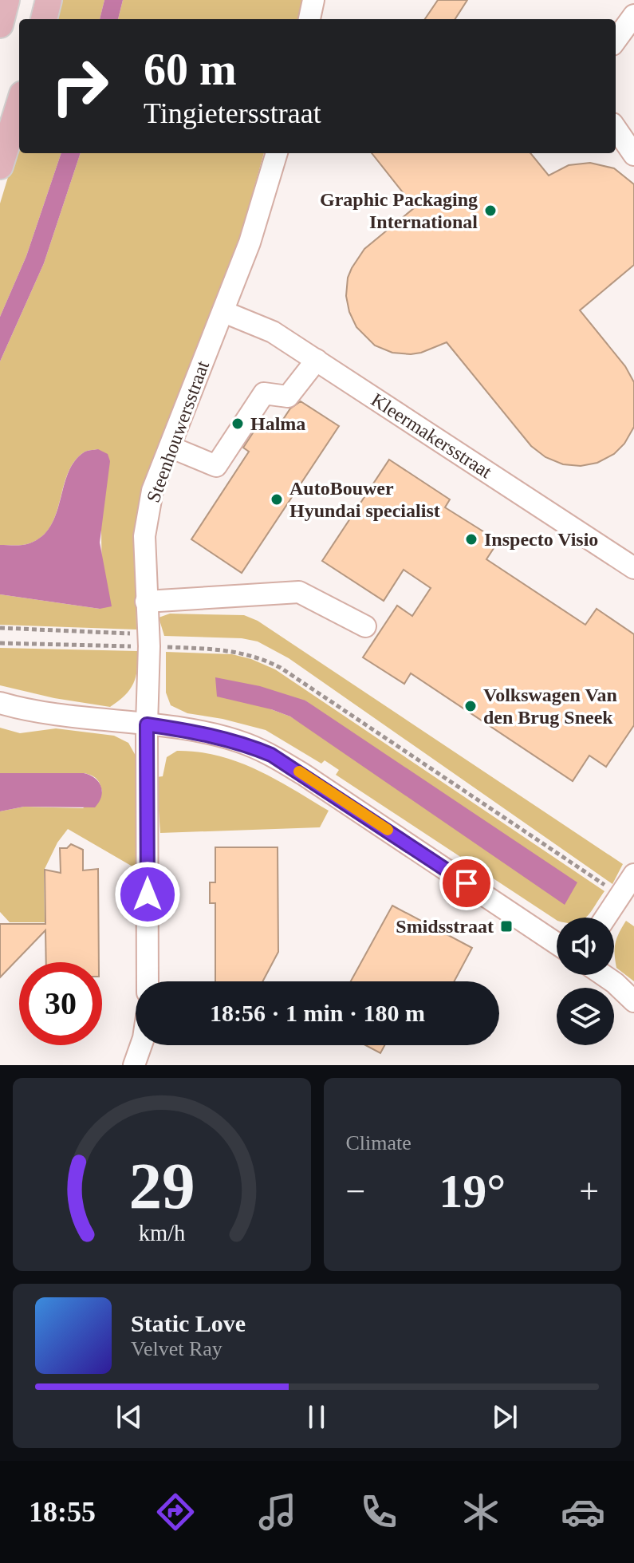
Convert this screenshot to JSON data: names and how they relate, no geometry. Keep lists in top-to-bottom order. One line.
{"streets":{"street":["Steenhouwersstraat","Kleermakersstraat"]},"crossings":[["Steenhouwersstraat","Kleermakersstraat"]],"places":{"other":["Graphic Packaging International","Halma","AutoBouwer Hyundai specialist","Inspecto Visio","Volkswagen Van den Brug Sneek"],"transit":["Smidsstraat"]},"page":{"turn":["60 m","Tingietersstraat"],"limit":"30","trip":"18:56 · 1 min · 180 m","tile":"Climate","heat":["−","19°","+"],"song":["Static Love","Velvet Ray"],"tabs":"18:55","gauge":["29","km/h"]}}
